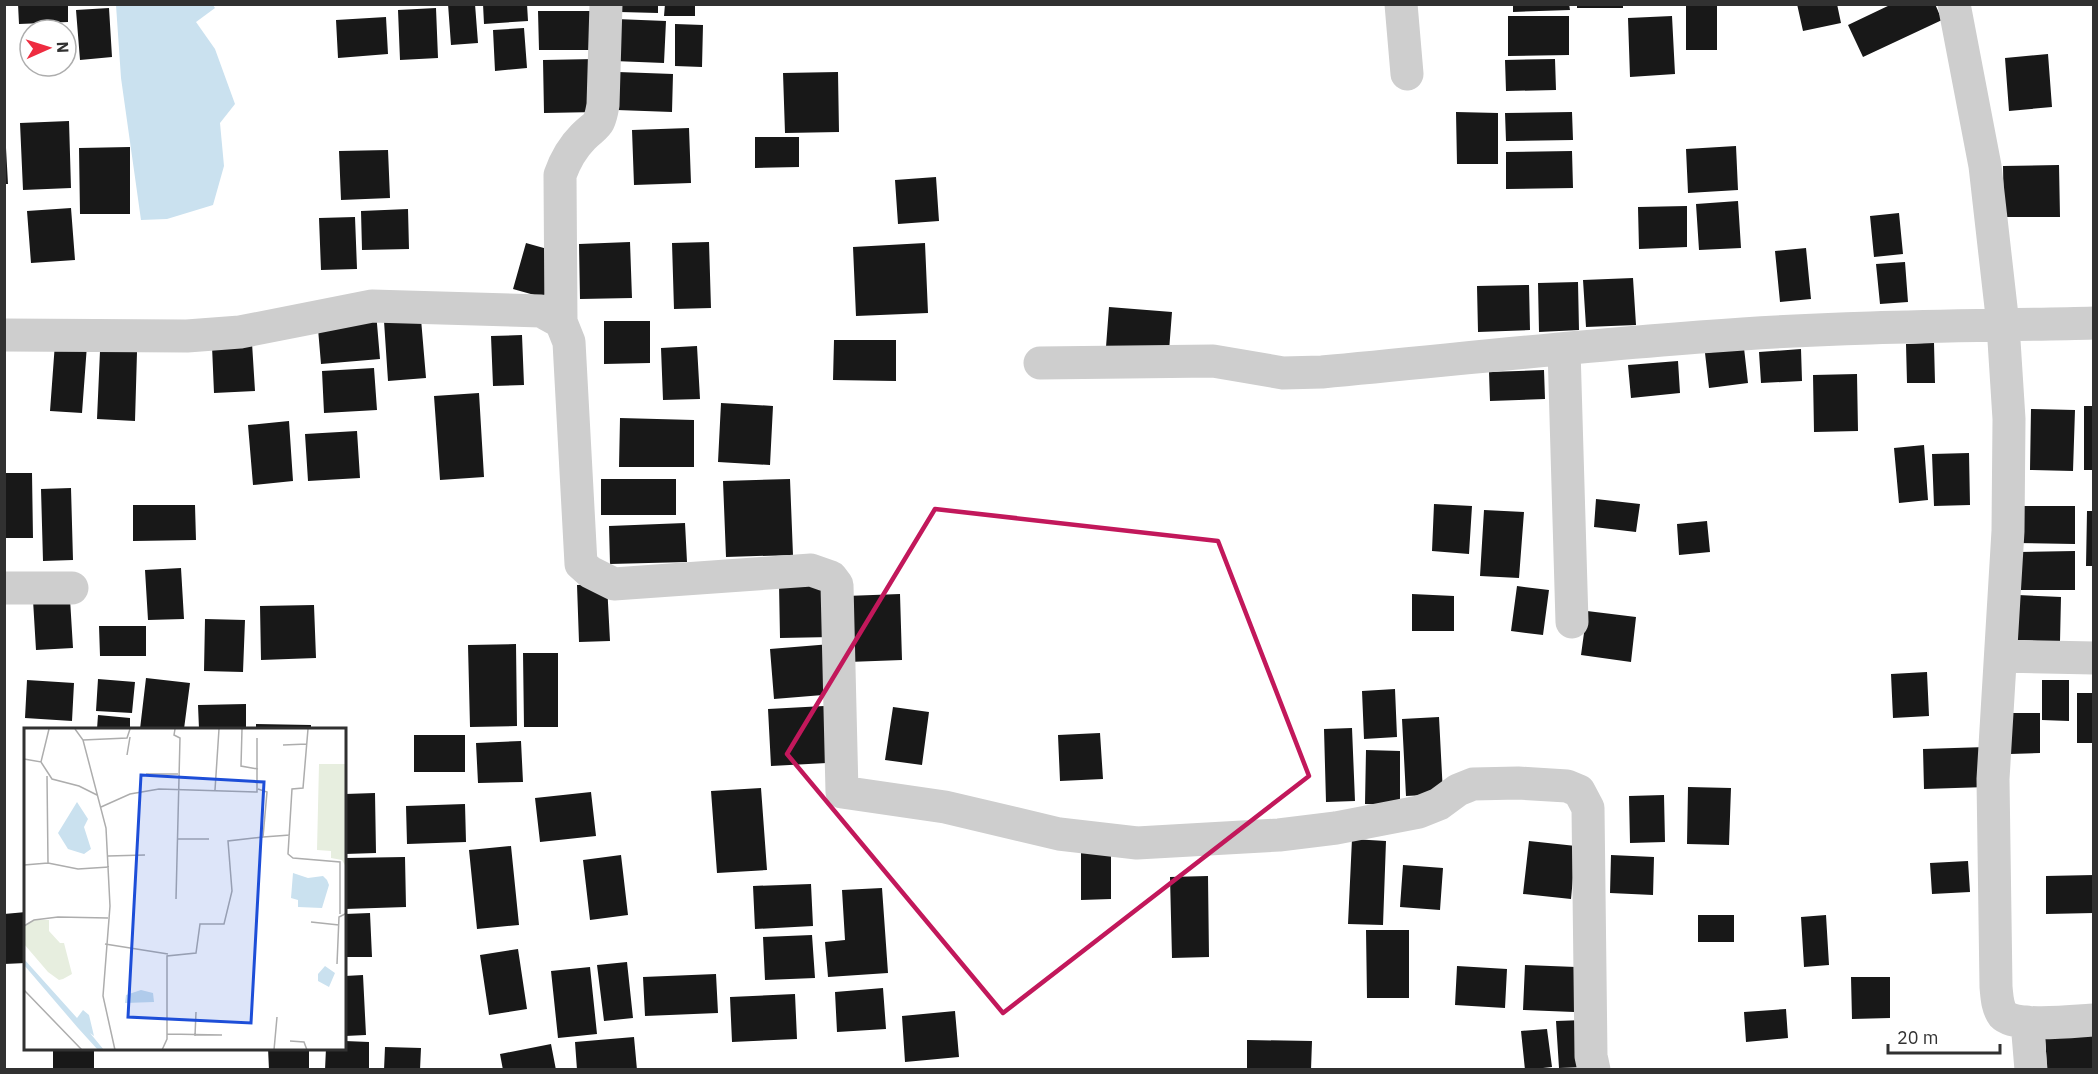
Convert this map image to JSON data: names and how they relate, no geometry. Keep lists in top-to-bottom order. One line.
{"scale_bar":"20 m","north":"right"}
